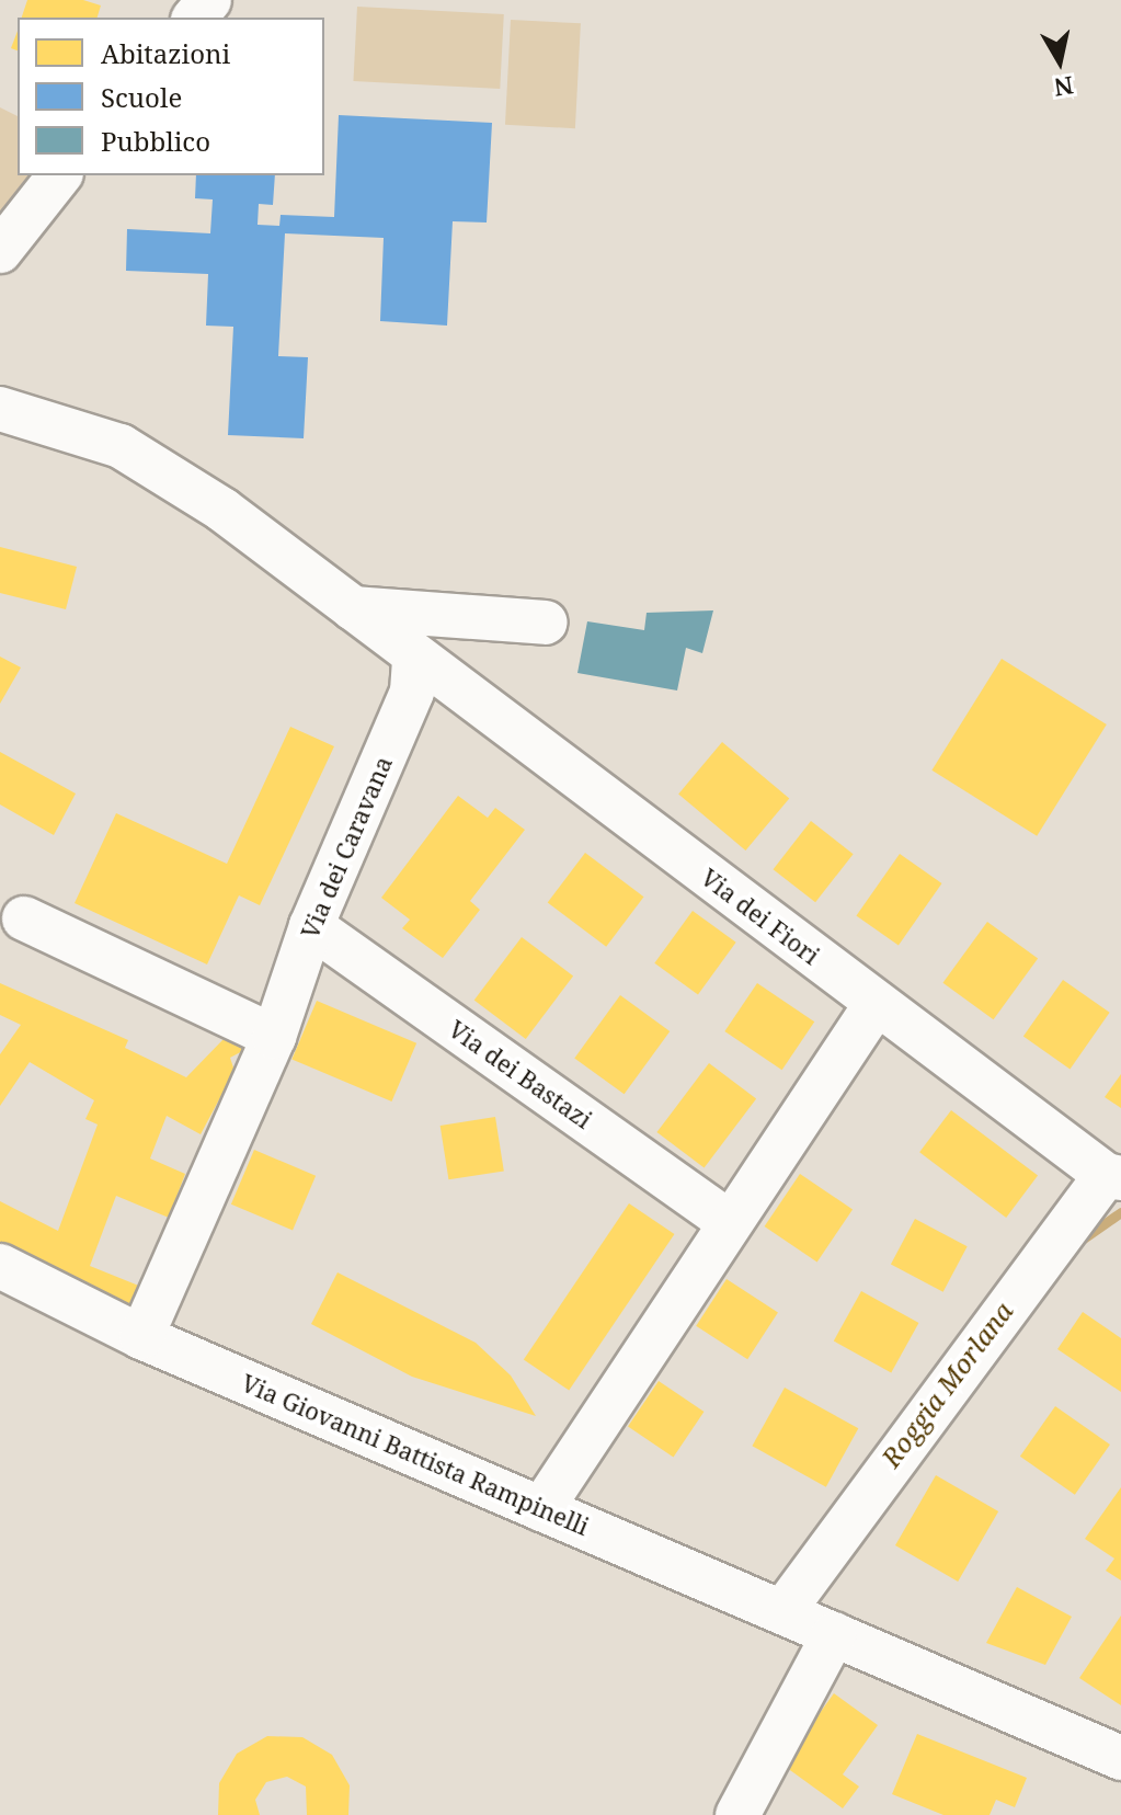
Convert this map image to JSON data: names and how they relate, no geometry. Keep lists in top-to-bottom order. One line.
{"streets":{"street":["Via dei Caravana","Via dei Fiori","Via dei Bastazi","Via Giovanni Battista Rampinelli"]},"crossings":[["Via dei Caravana","Via dei Fiori"],["Via dei Caravana","Via dei Bastazi"],["Via dei Caravana","Via Giovanni Battista Rampinelli"]],"water":["Roggia Morlana"],"legend":["Abitazioni","Scuole","Pubblico"],"north":"bottom"}
